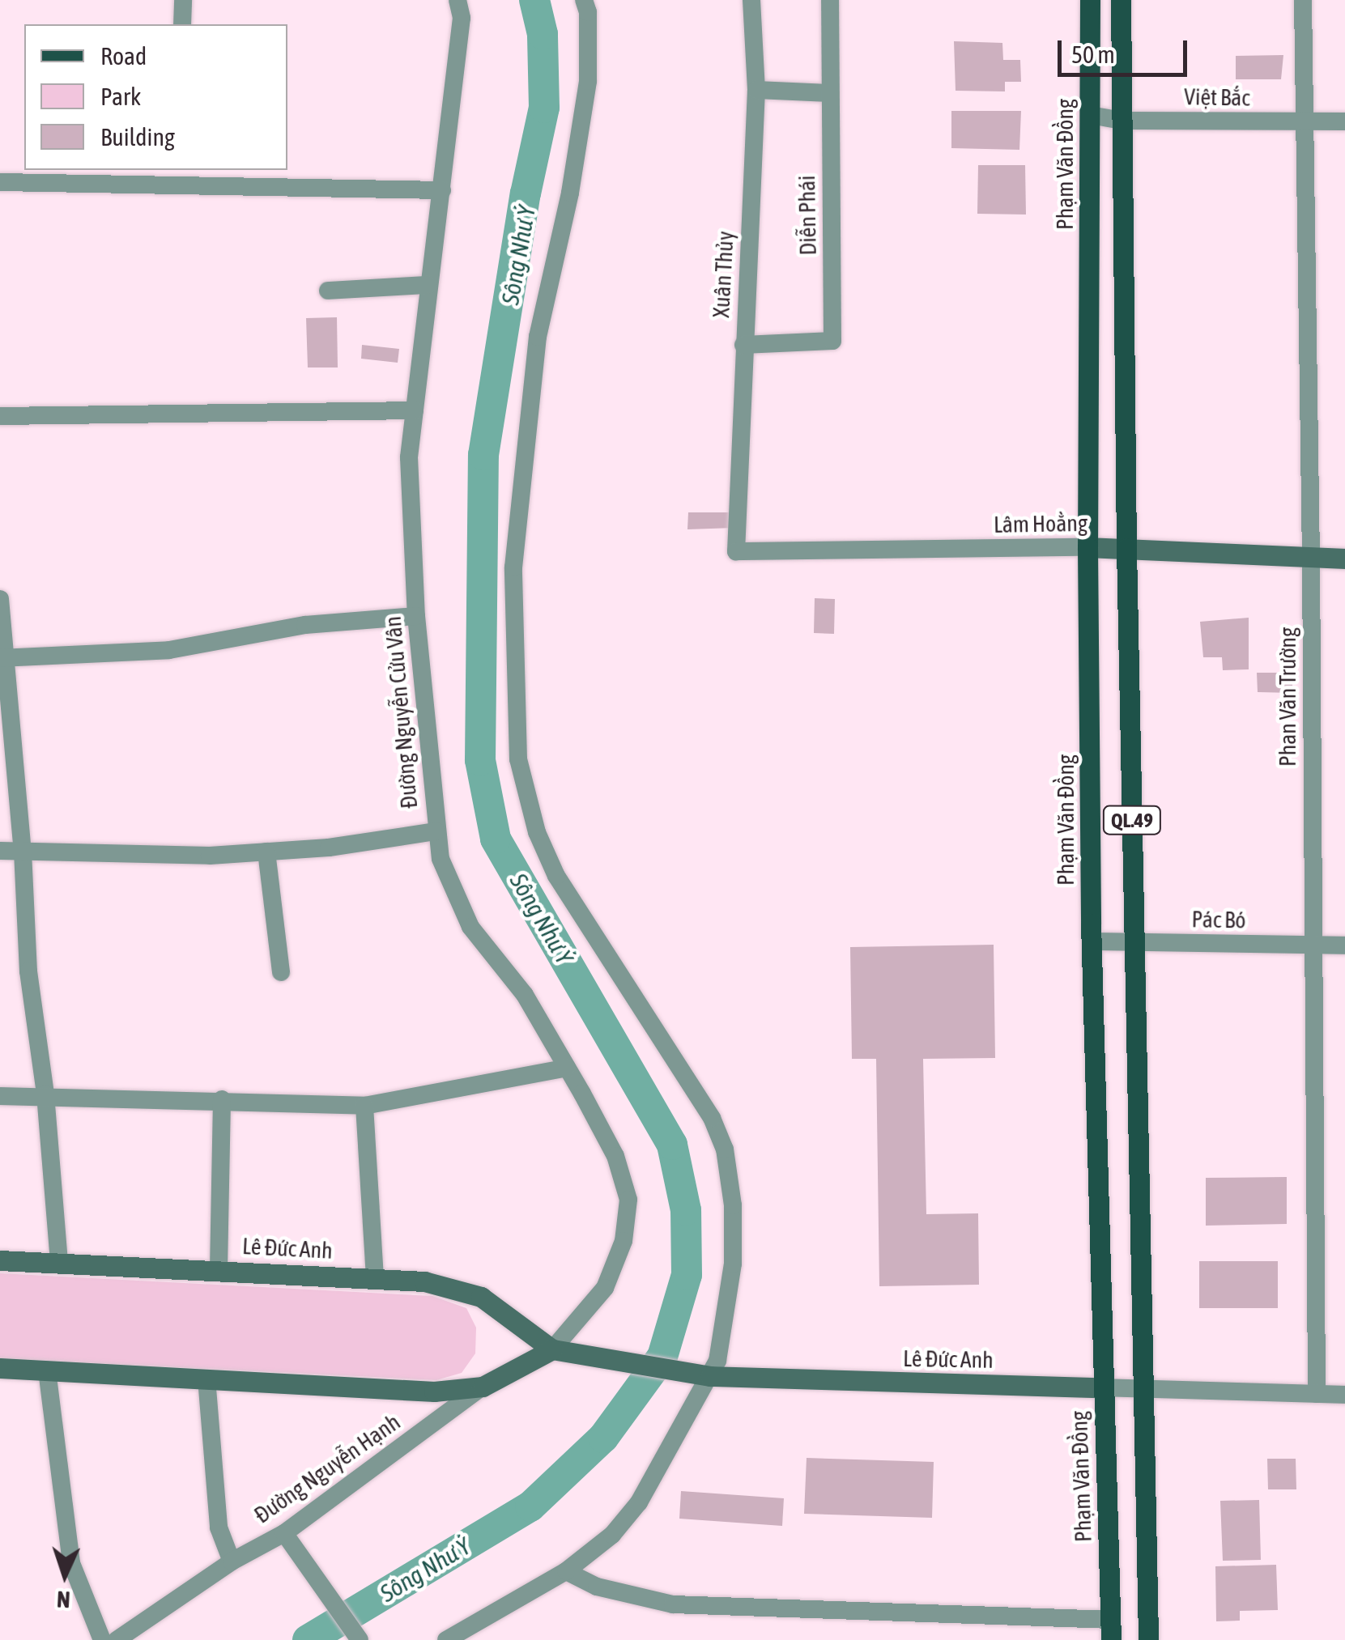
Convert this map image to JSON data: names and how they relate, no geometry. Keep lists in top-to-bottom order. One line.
{"streets":{"main road":["Phạm Văn Đồng","QL.49"],"street":["Việt Bắc","Diễn Phái","Xuân Thủy","Lâm Hoằng","Phan Văn Trường","Đường Nguyễn Cửu Vân","Pác Bó","Lê Đức Anh","Đường Nguyễn Hạnh"]},"crossings":[["Việt Bắc","Phạm Văn Đồng"],["Việt Bắc","Phan Văn Trường"],["Việt Bắc","QL.49"],["Phạm Văn Đồng","Lâm Hoằng"],["Phạm Văn Đồng","Pác Bó"],["Phạm Văn Đồng","Lê Đức Anh"],["Diễn Phái","Xuân Thủy"],["Xuân Thủy","Lâm Hoằng"],["Lâm Hoằng","Phan Văn Trường"],["Lâm Hoằng","QL.49"],["Phan Văn Trường","Pác Bó"],["Phan Văn Trường","Lê Đức Anh"],["Đường Nguyễn Cửu Vân","Lê Đức Anh"],["QL.49","Pác Bó"],["QL.49","Lê Đức Anh"]],"water":["Sông Như Ý"],"legend":["Road","Park","Building"],"scale_bar":"50 m","north":"bottom"}
